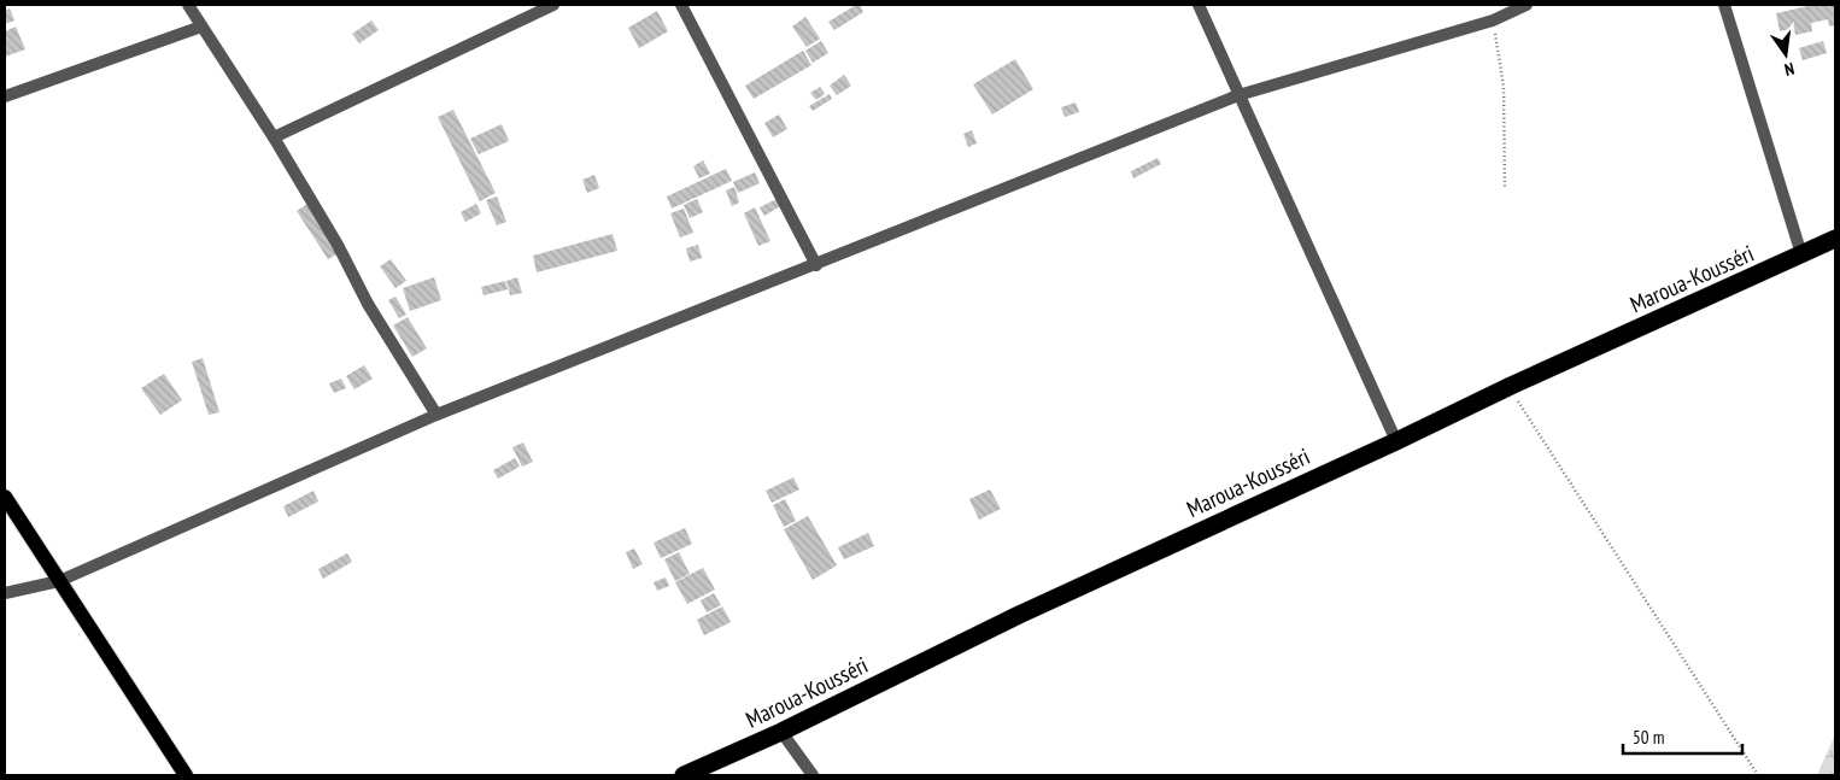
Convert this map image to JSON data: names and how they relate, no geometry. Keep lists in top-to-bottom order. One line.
{"streets":{"highway":["Maroua-Kousséri"]},"scale_bar":"50 m","north":"bottom"}
